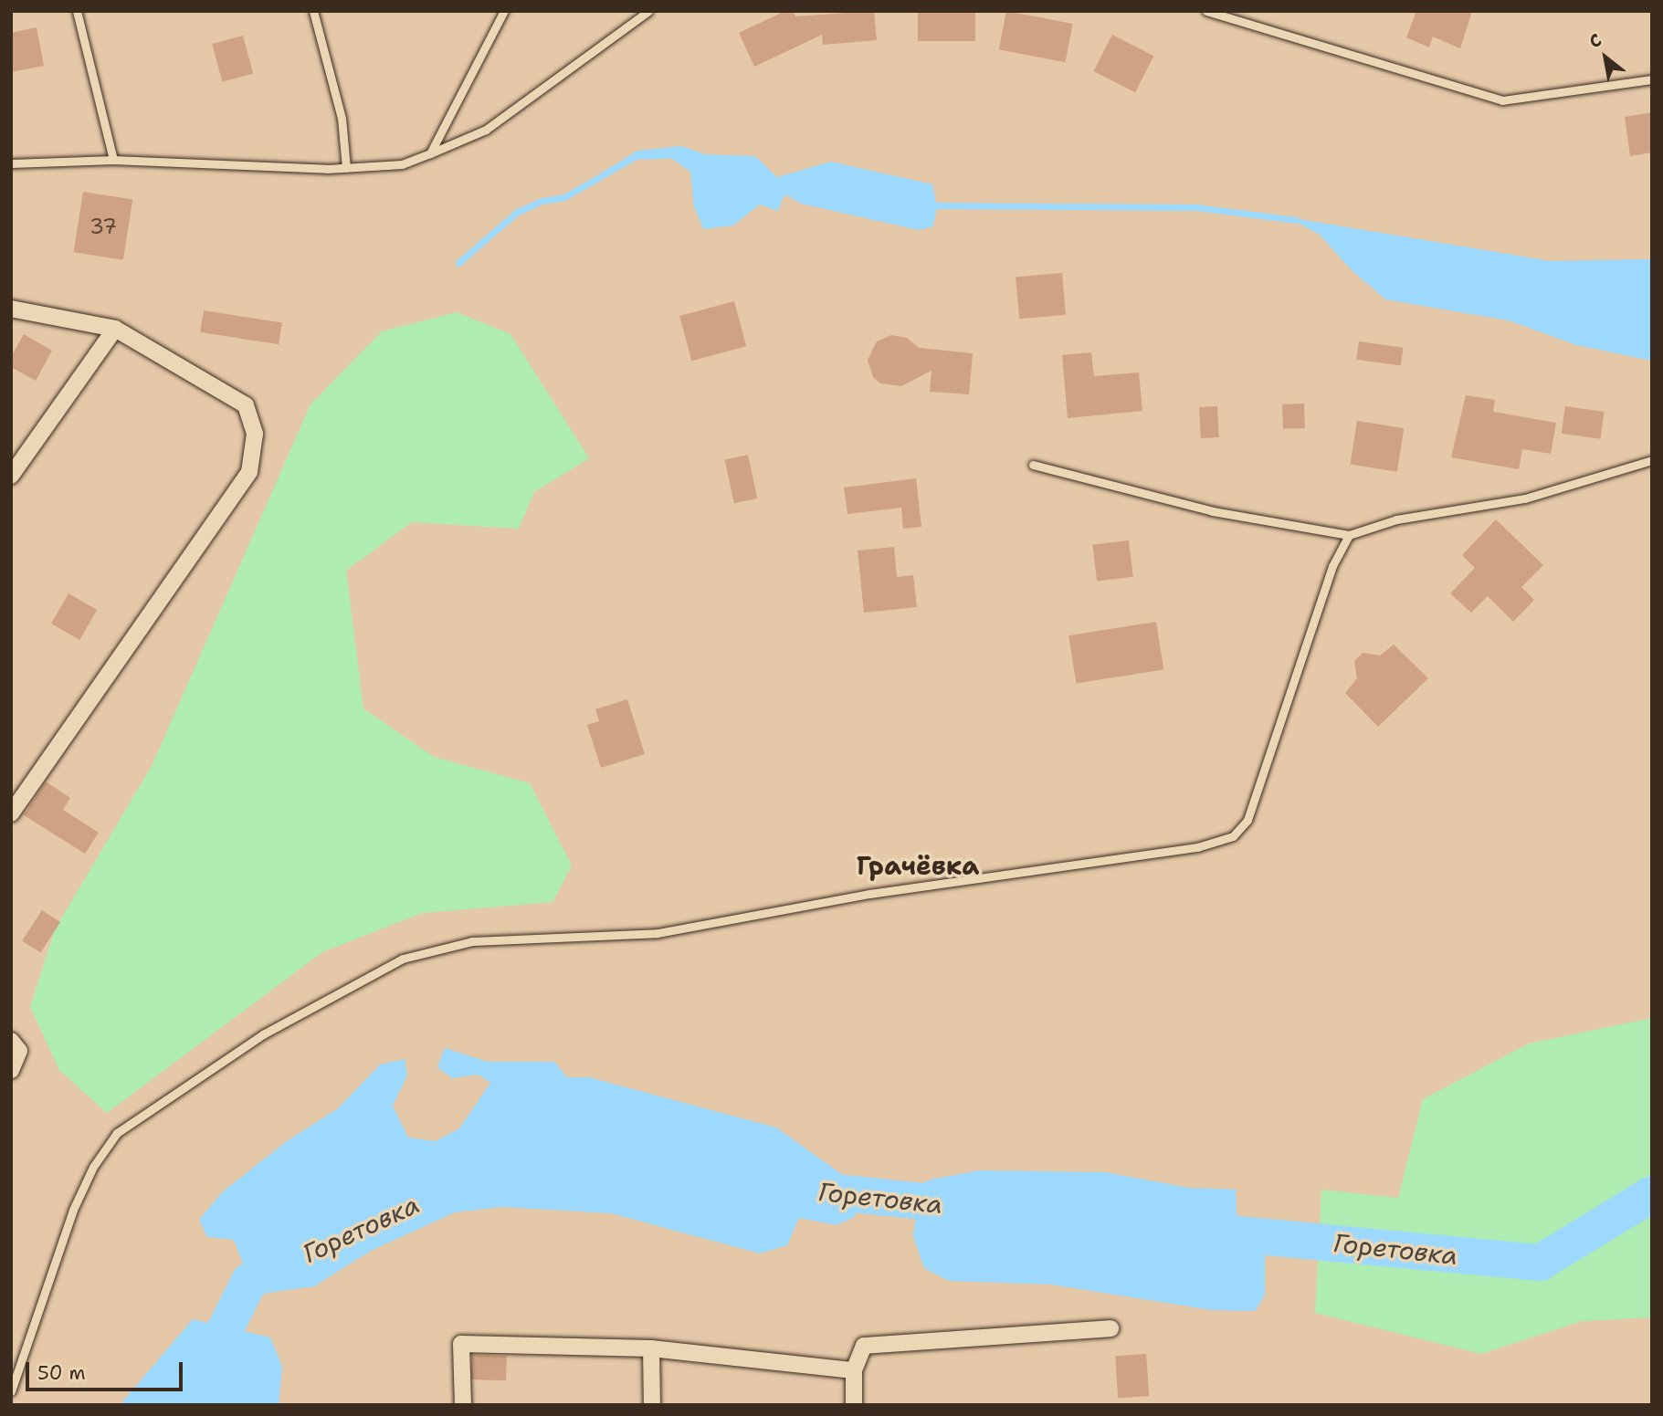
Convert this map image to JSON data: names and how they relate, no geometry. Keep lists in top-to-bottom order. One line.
{"districts":["Грачёвка"],"water":["Горетовка"],"house_numbers":["37"],"scale_bar":"50 m","north":"top left"}
